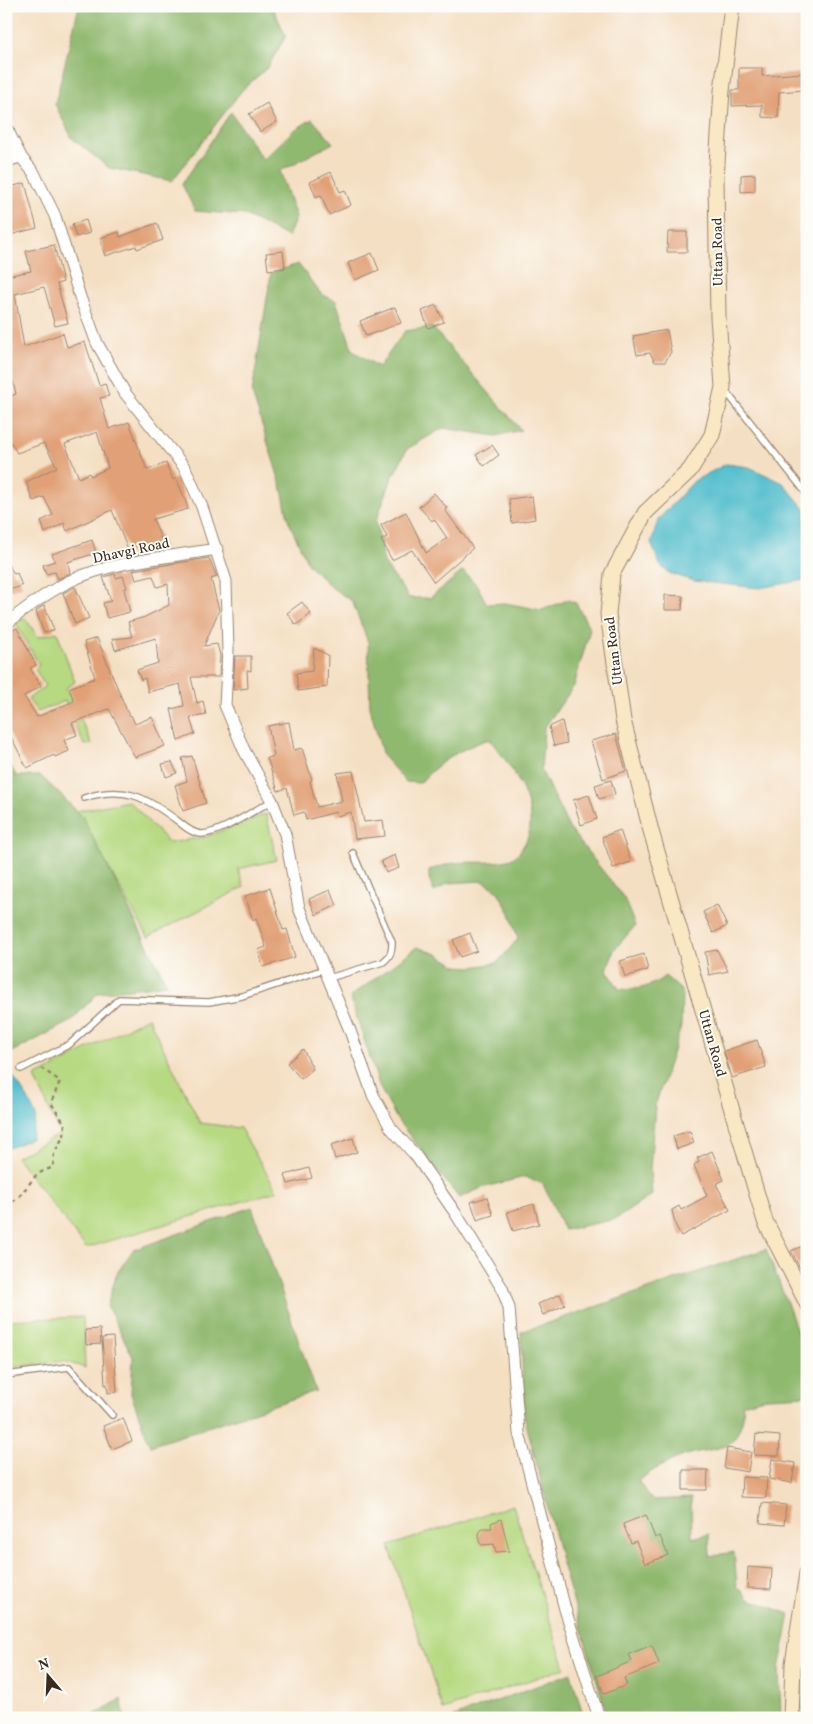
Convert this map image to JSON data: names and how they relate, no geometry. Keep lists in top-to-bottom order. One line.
{"streets":{"main road":["Uttan Road"],"street":["Dhavgi Road"]},"north":"top"}
